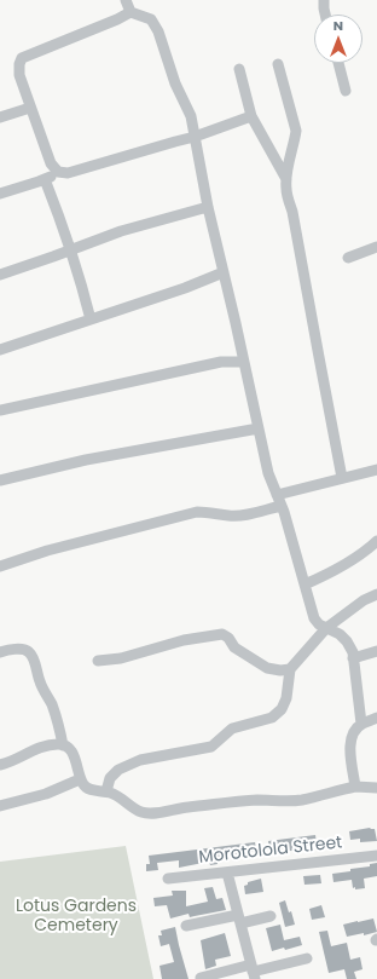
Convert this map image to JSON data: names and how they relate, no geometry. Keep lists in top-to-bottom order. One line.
{"streets":{"street":["Morotolola Street"]},"parks":["Lotus Gardens Cemetery"],"north":"top"}
